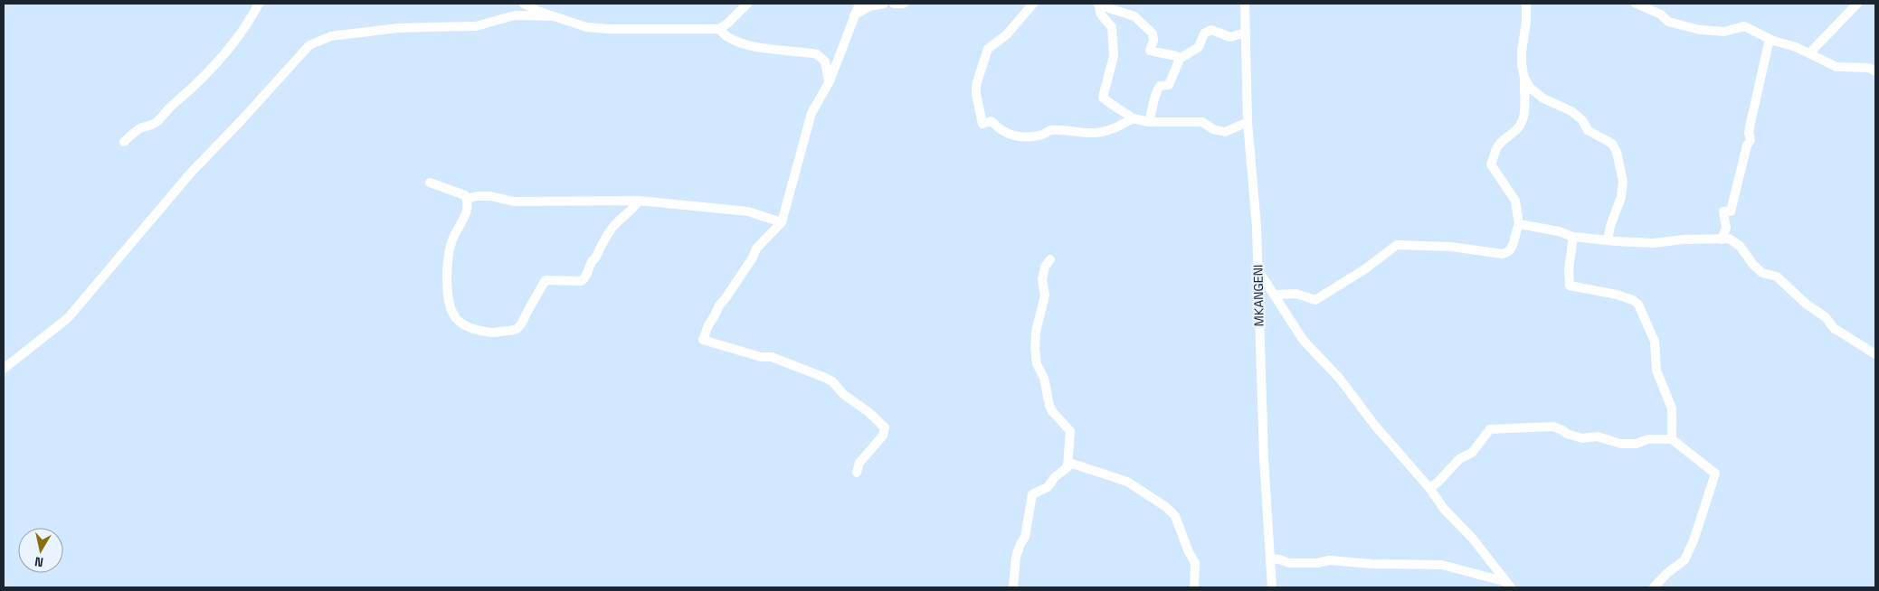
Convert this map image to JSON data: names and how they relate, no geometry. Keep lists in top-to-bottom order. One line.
{"streets":{"street":["MKANGENI"]},"north":"bottom"}
